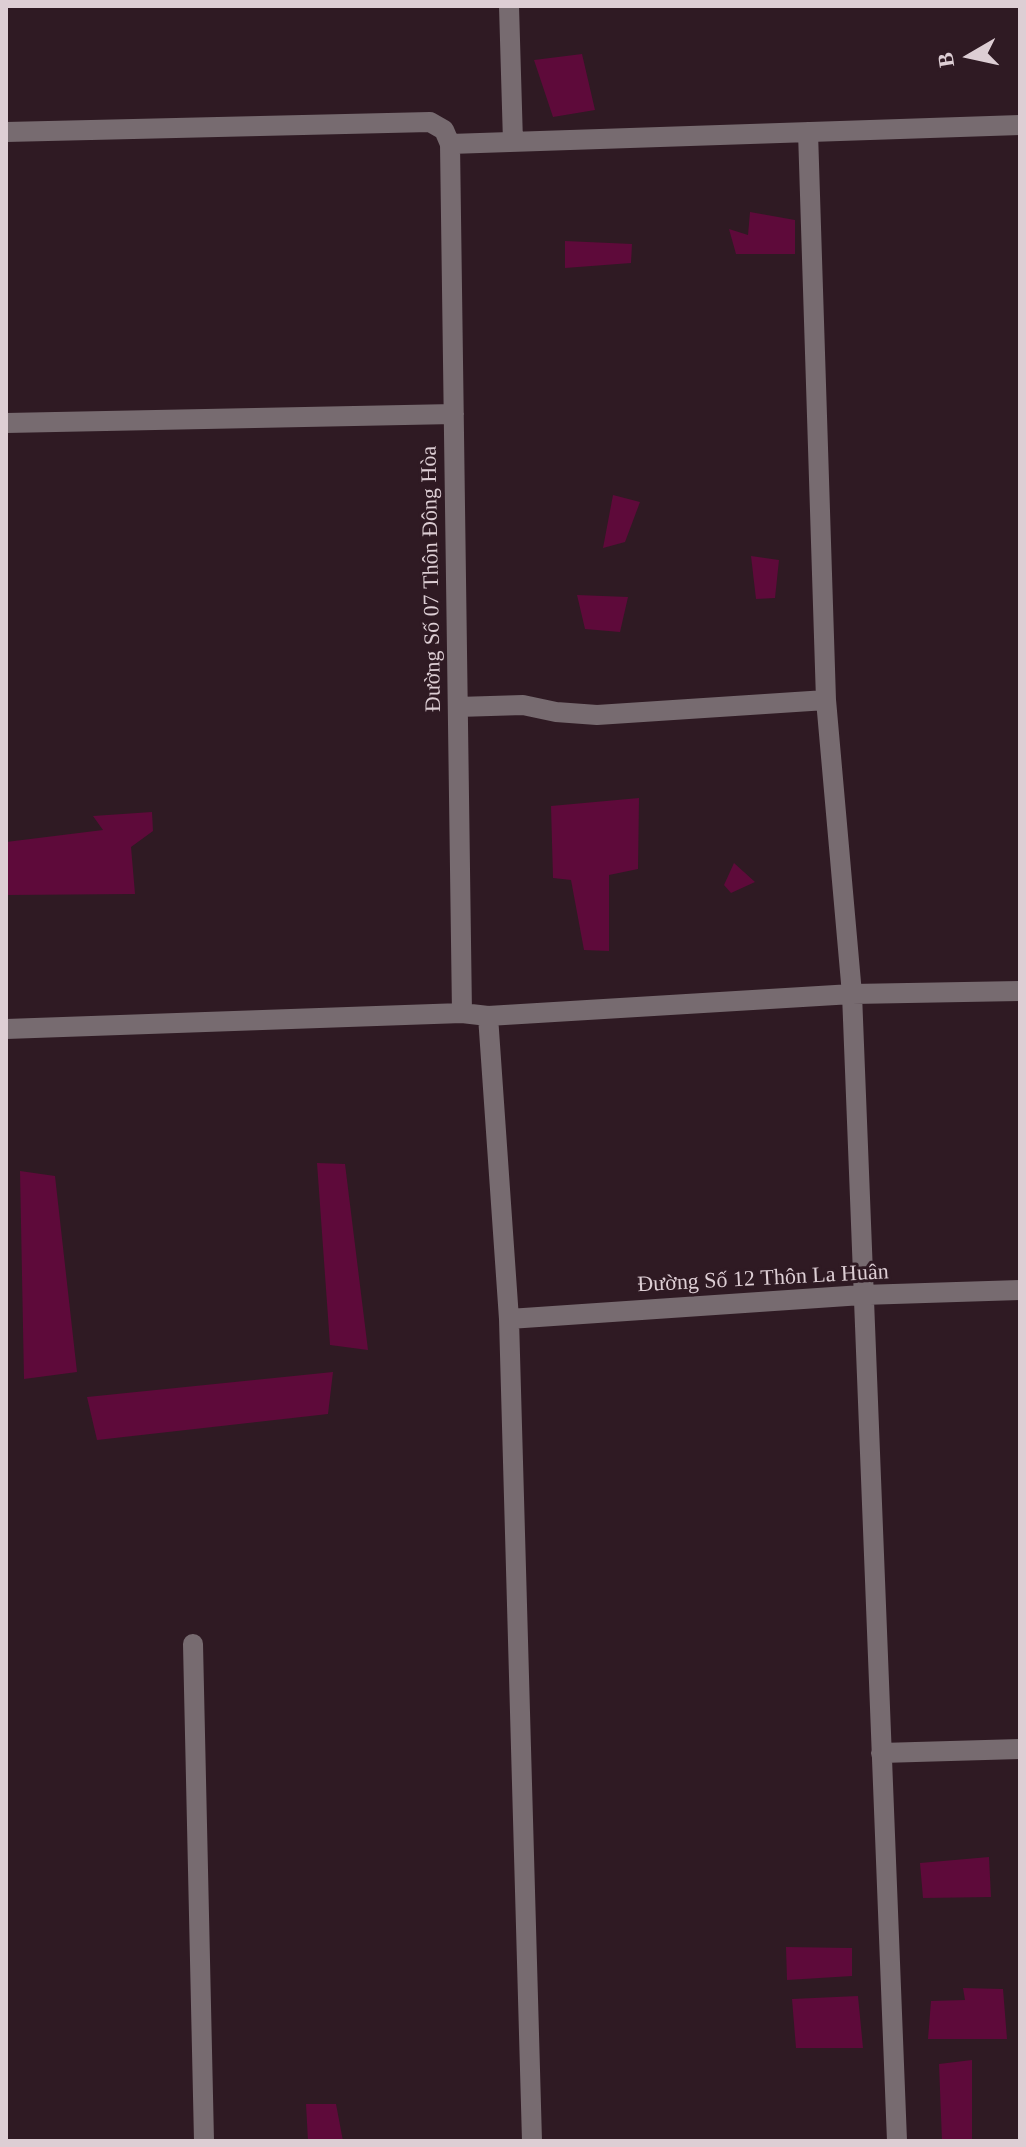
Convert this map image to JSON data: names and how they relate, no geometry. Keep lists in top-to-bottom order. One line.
{"streets":{"street":["Đường Số 07 Thôn Đông Hòa","Đường Số 12 Thôn La Huân"]},"north":"left"}
